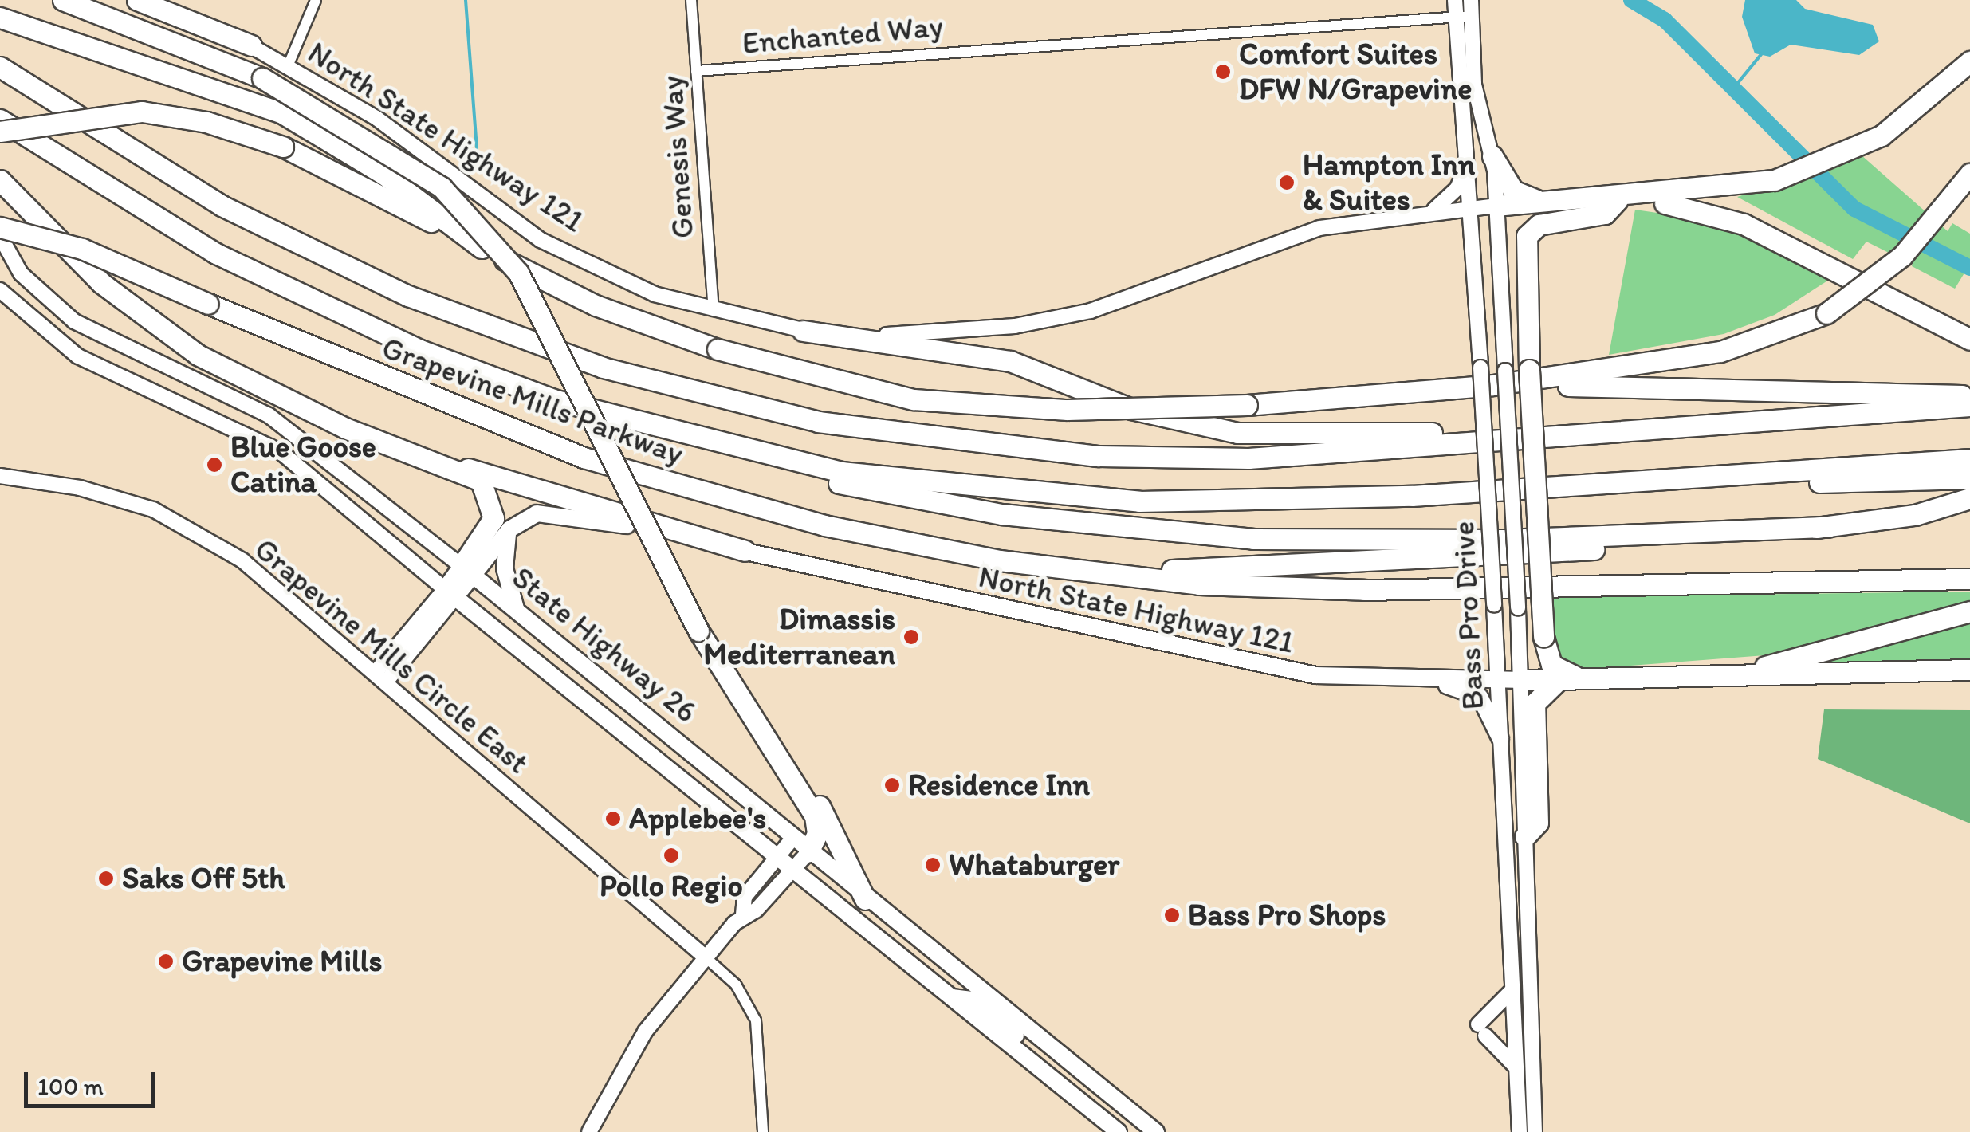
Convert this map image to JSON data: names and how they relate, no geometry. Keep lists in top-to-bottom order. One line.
{"streets":{"highway":["Grapevine Mills Parkway"],"main road":["North State Highway 121","Bass Pro Drive","State Highway 26","Grapevine Mills Circle East"],"street":["Enchanted Way","Genesis Way"]},"crossings":[["Enchanted Way","Genesis Way"],["Enchanted Way","Bass Pro Drive"],["North State Highway 121","Genesis Way"],["North State Highway 121","Bass Pro Drive"]],"places":["Comfort Suites DFW N/Grapevine","Hampton Inn & Suites","Blue Goose Catina","Dimassis Mediterranean","Residence Inn","Applebee's","Pollo Regio","Whataburger","Saks Off 5th","Bass Pro Shops","Grapevine Mills"],"scale_bar":"100 m"}
